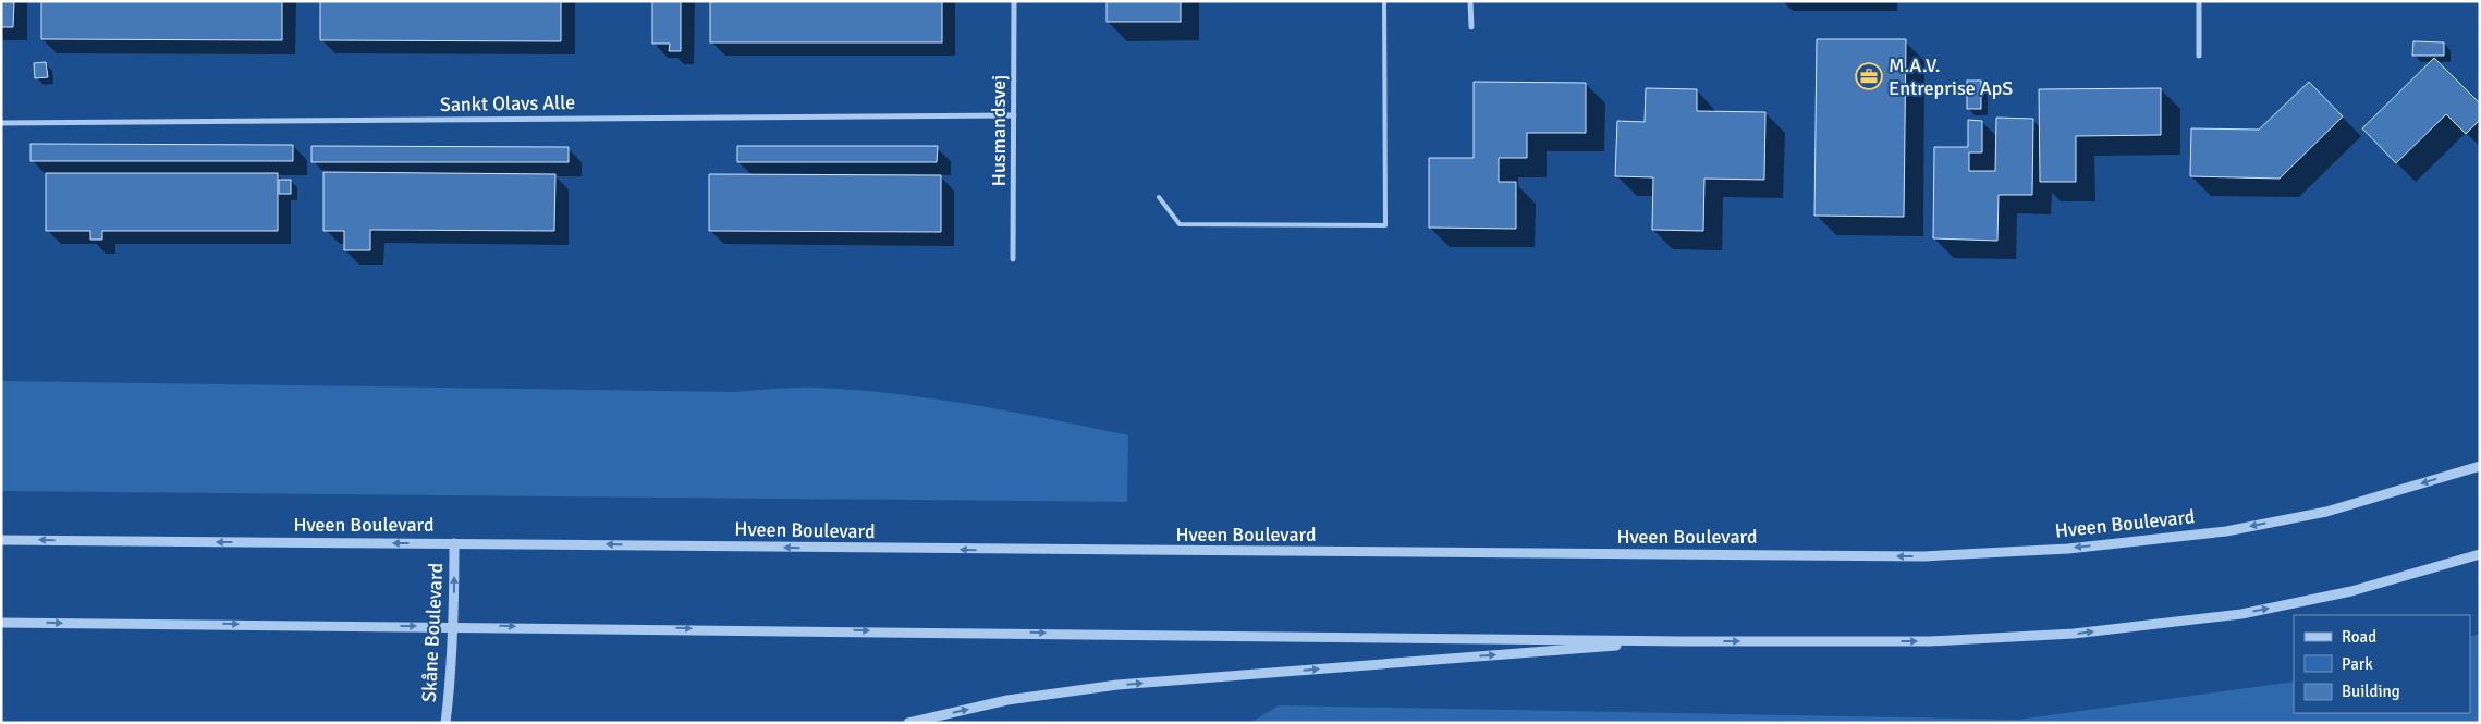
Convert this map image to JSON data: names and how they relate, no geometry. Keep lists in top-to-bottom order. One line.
{"streets":{"street":["Sankt Olavs Alle","Husmandsvej","Hveen Boulevard","Skåne Boulevard"]},"crossings":[["Sankt Olavs Alle","Husmandsvej"],["Hveen Boulevard","Skåne Boulevard"]],"one_way":["Skåne Boulevard"],"places":{"office":["M.A.V. Entreprise ApS"]},"legend":["Road","Park","Building"]}
